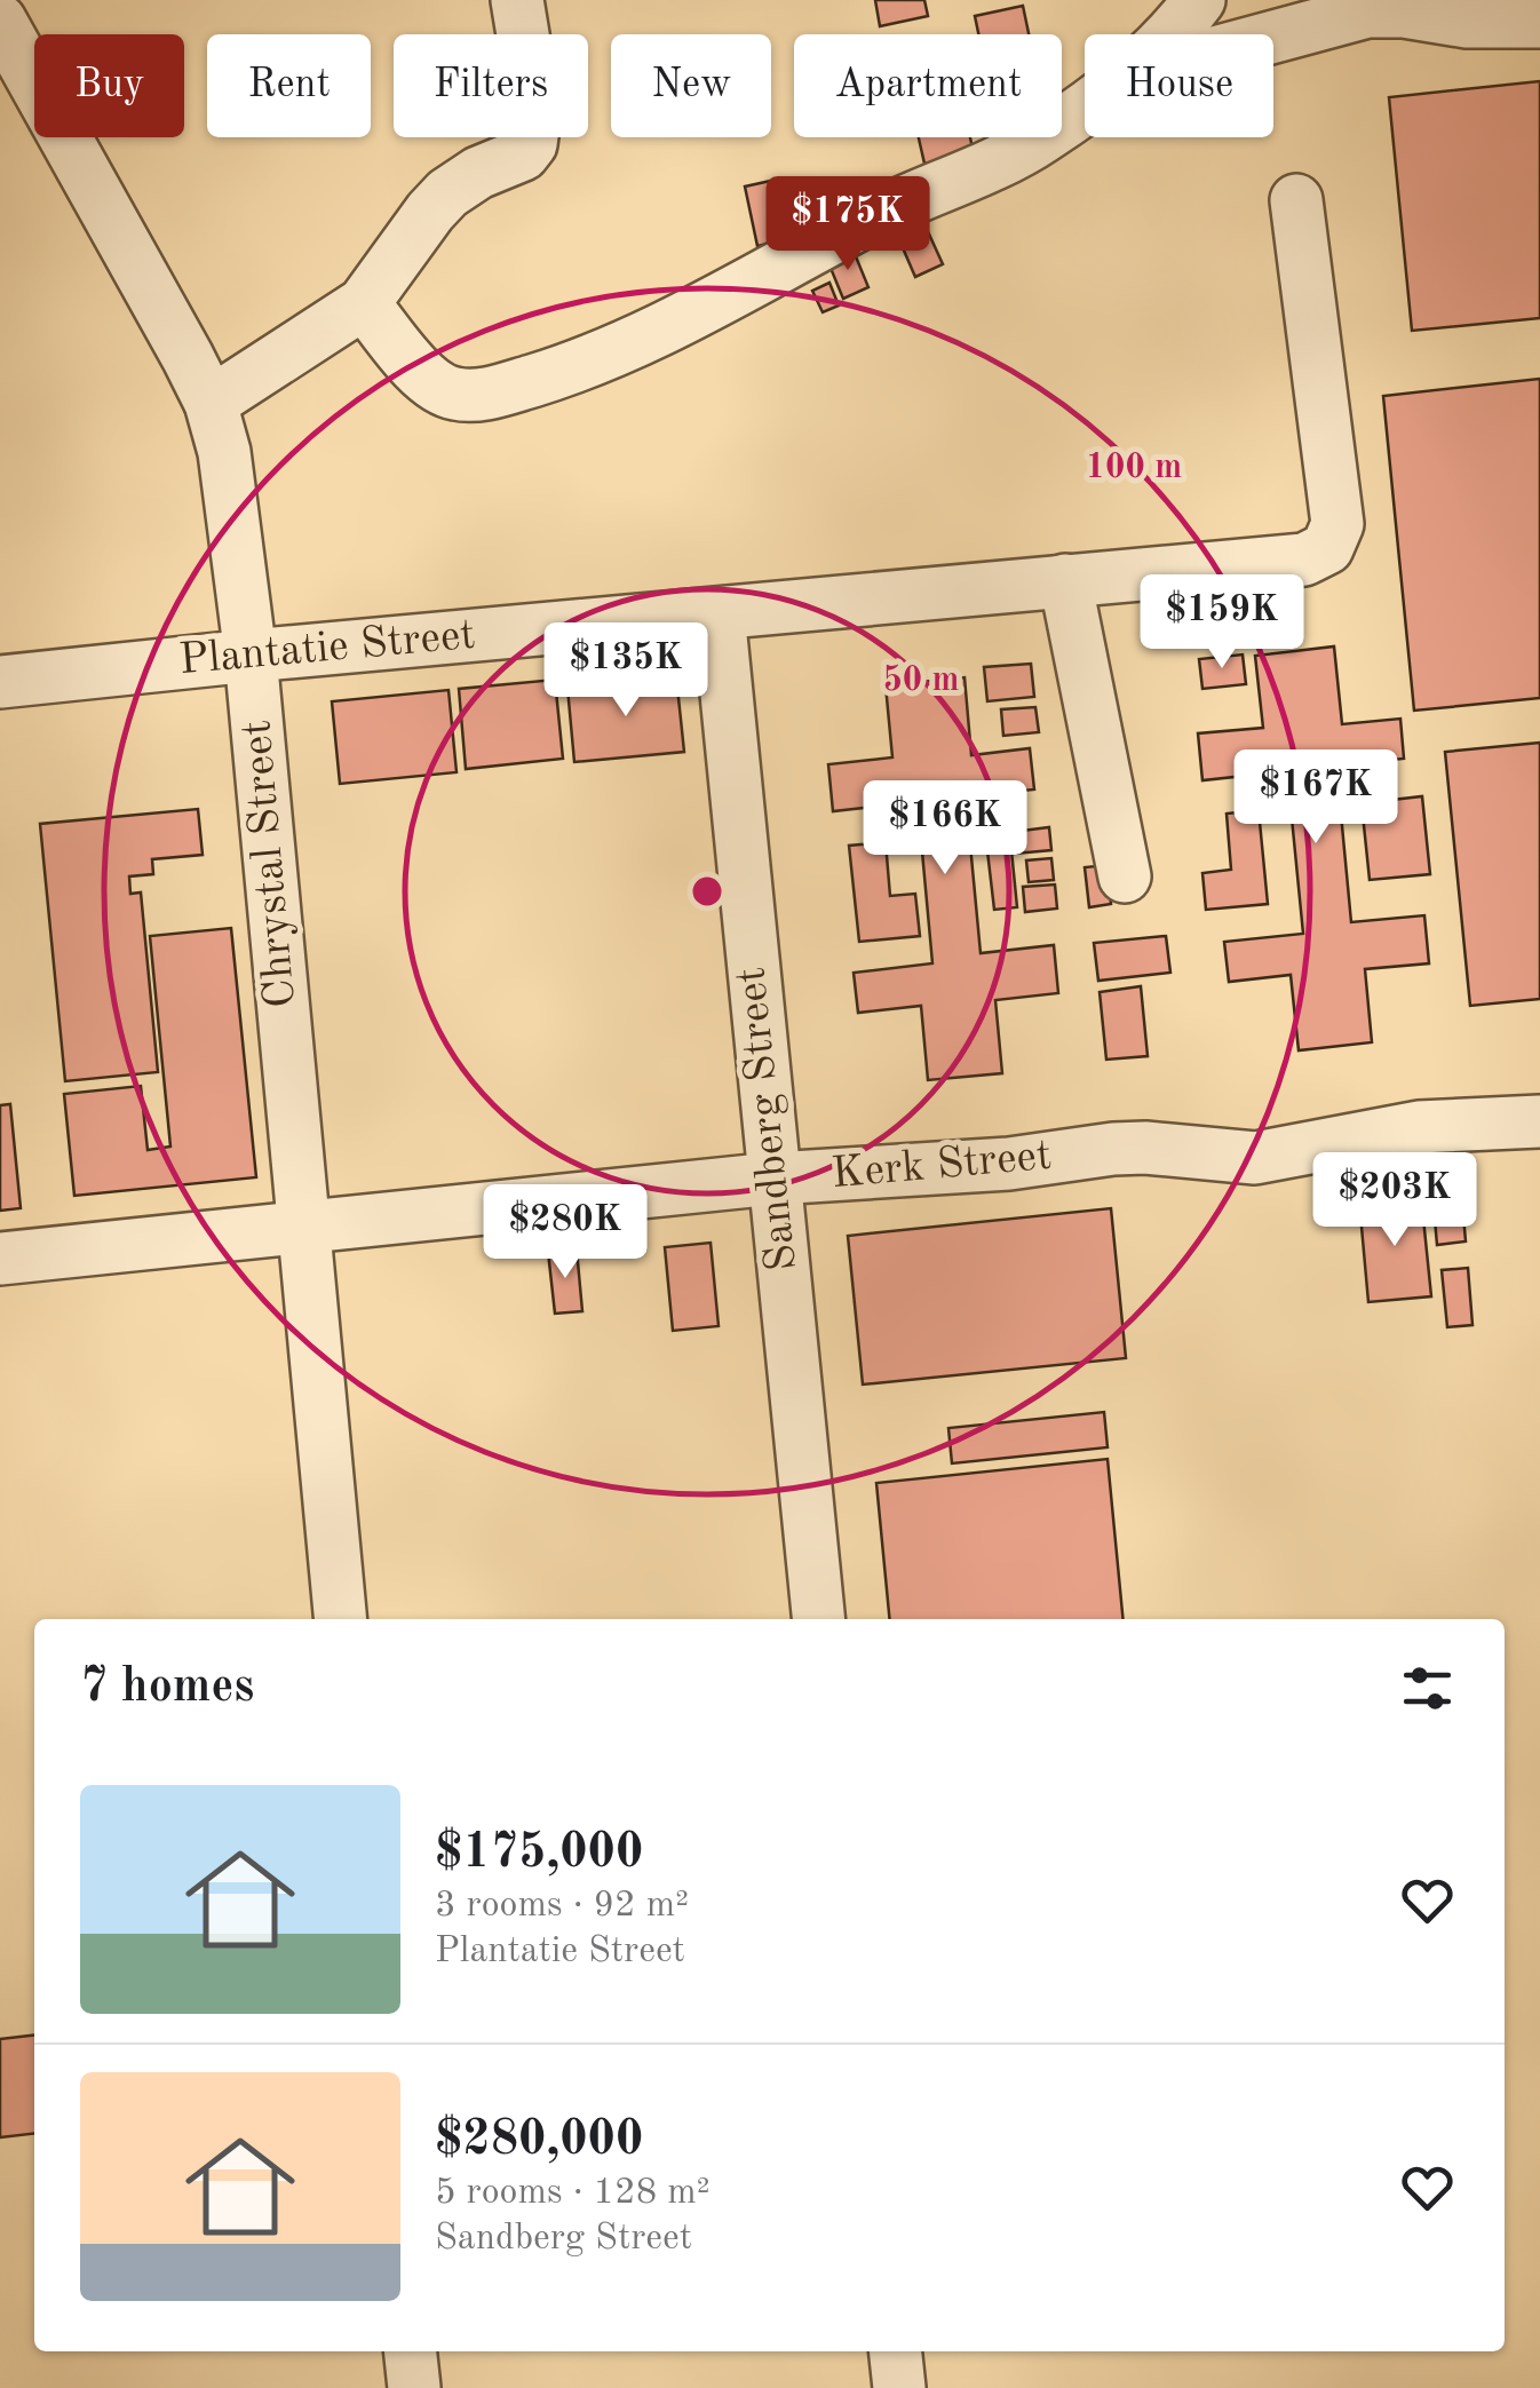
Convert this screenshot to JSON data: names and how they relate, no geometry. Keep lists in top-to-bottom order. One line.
{"streets":{"street":["Plantatie Street","Chrystal Street","Sandberg Street","Kerk Street"]},"crossings":[["Plantatie Street","Chrystal Street"],["Plantatie Street","Sandberg Street"],["Chrystal Street","Kerk Street"],["Sandberg Street","Kerk Street"]],"page":{"chip":["Buy","Rent","Filters","New","Apartment","House"],"price":["$175K","$159K","$135K","$167K","$166K","$203K","$280K"],"heading":"7 homes","list":[{"name":"$175,000","note":"3 rooms · 92 m² · Plantatie Street"},{"name":"$280,000","note":"5 rooms · 128 m² · Sandberg Street"}]},"rings":["100 m","50 m"]}
